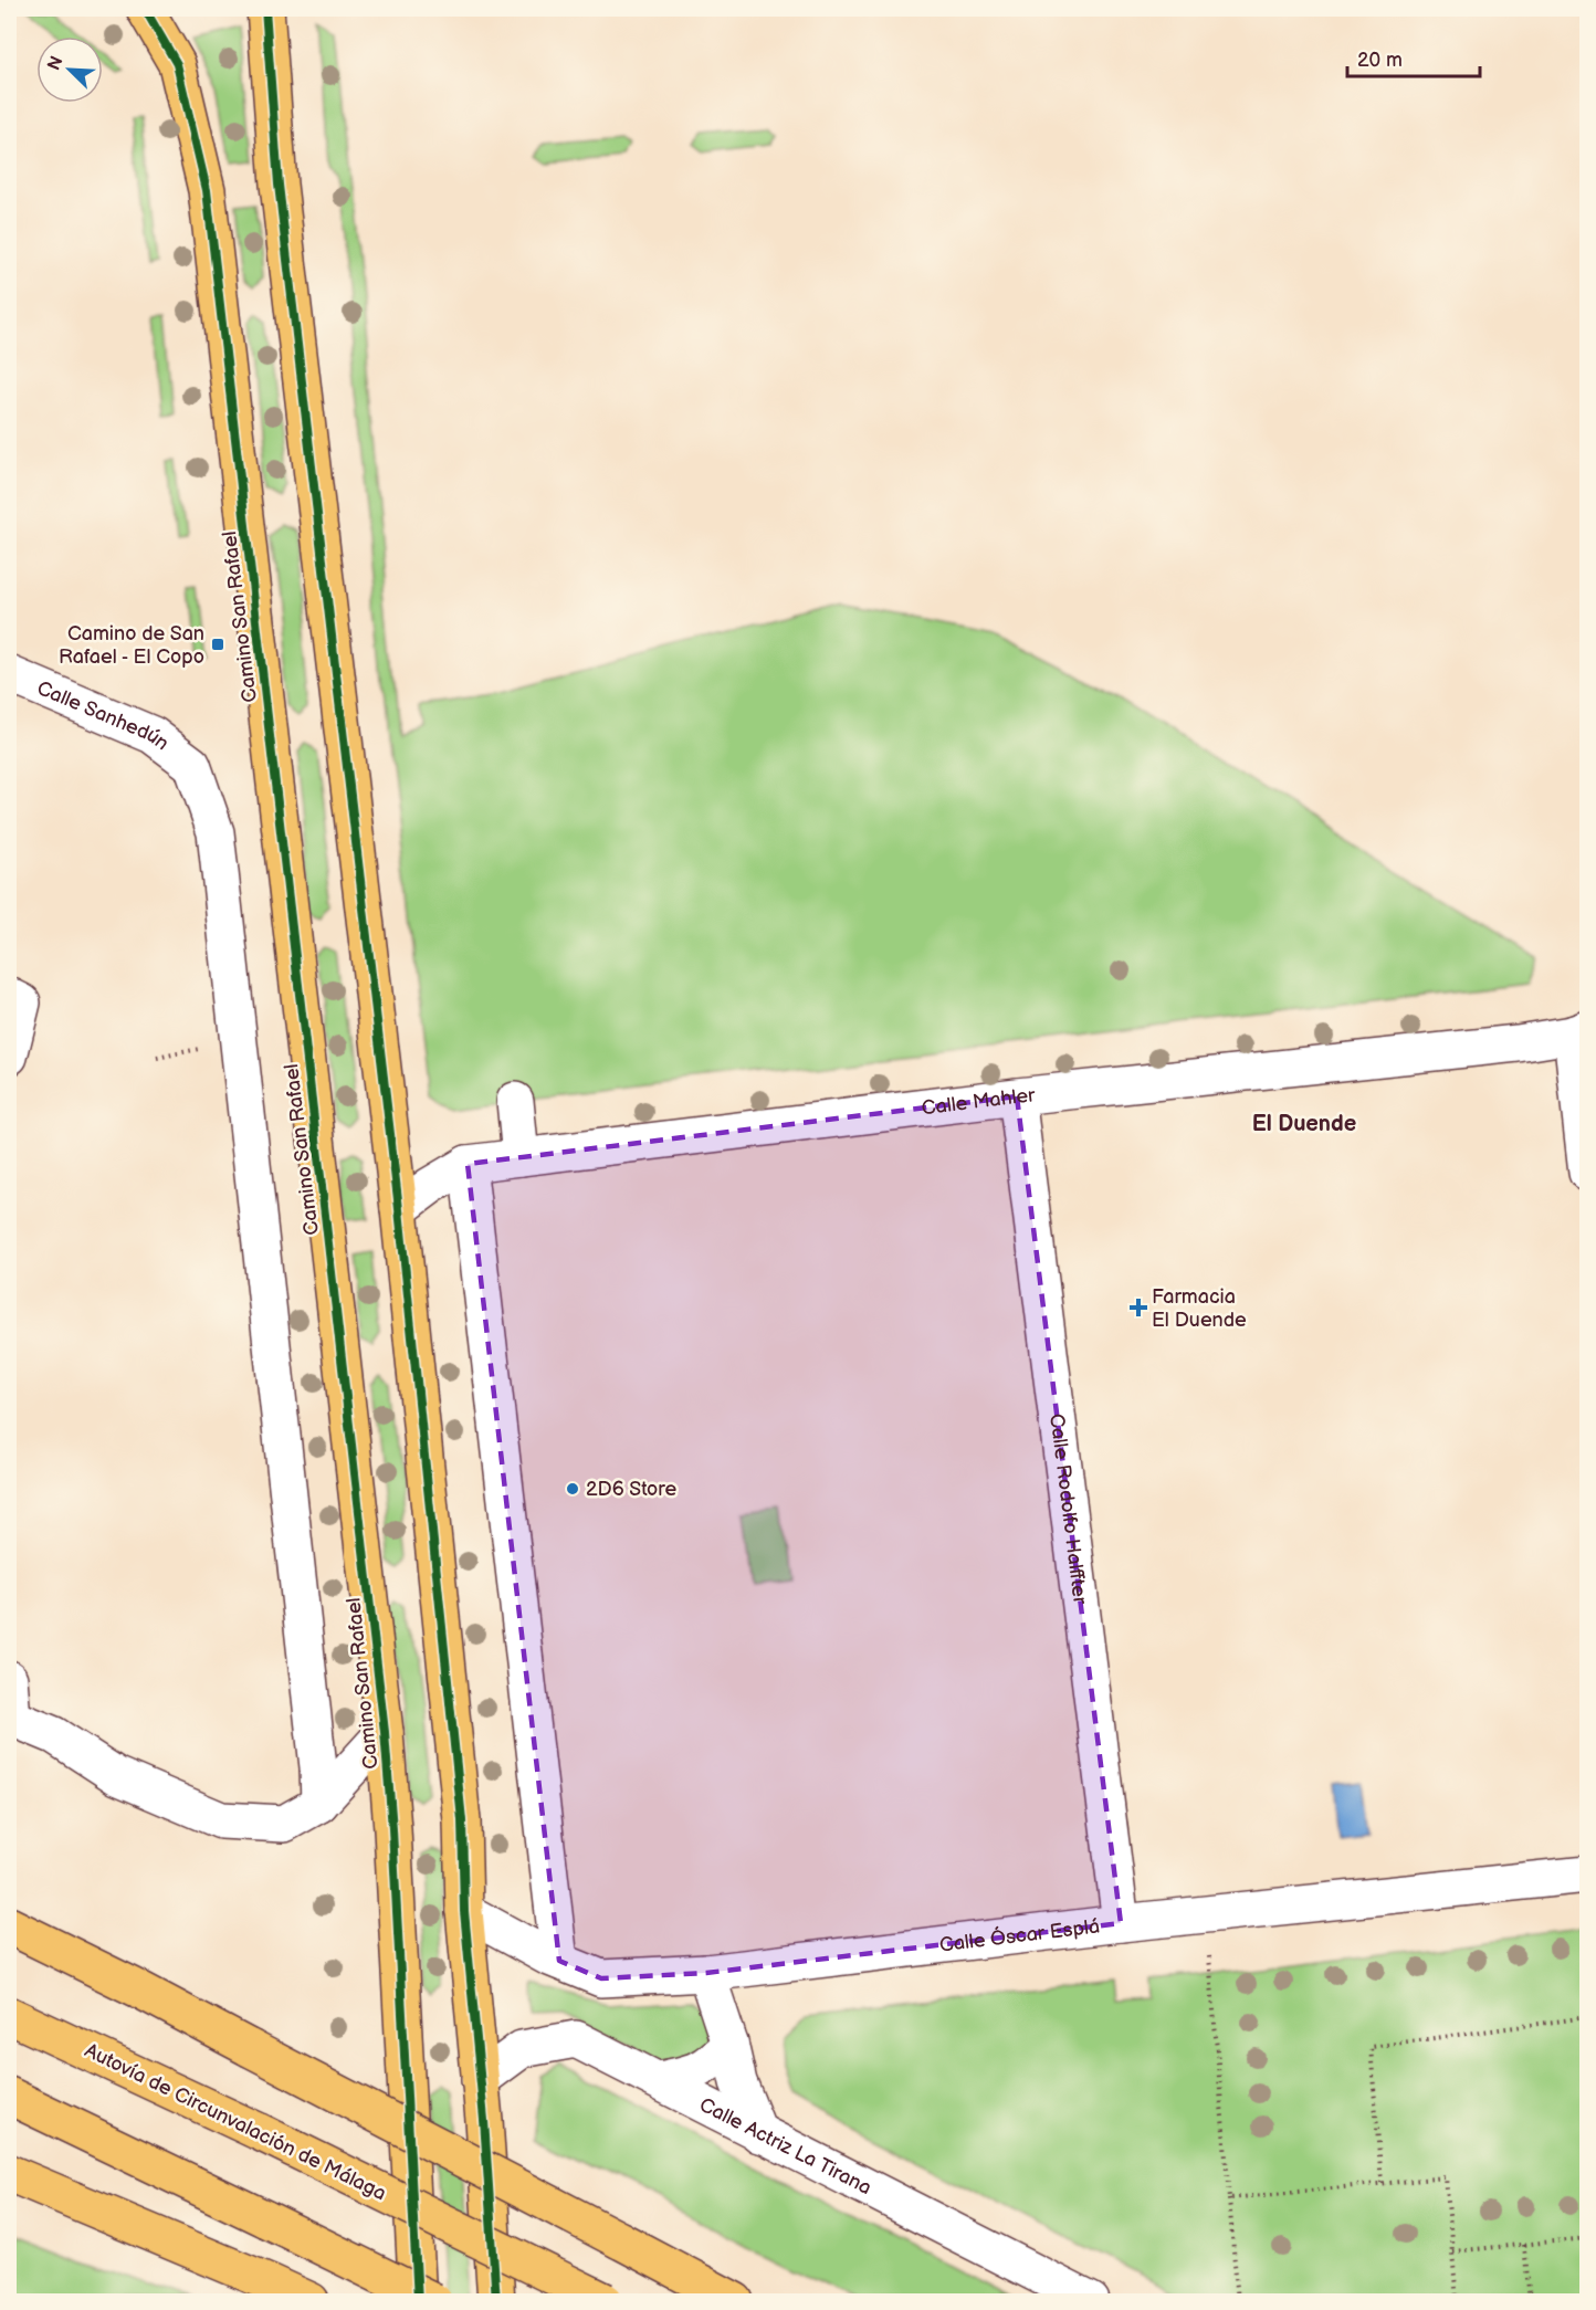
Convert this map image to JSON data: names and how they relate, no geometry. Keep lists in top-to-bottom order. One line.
{"streets":{"main road":["Camino San Rafael","Autovía de Circunvalación de Málaga"],"street":["Calle Sanhedún","Calle Mahler","Calle Rodolfo Halffter","Calle Óscar Esplá","Calle Actriz La Tirana"]},"crossings":[["Calle Mahler","Calle Rodolfo Halffter"],["Calle Rodolfo Halffter","Calle Óscar Esplá"]],"districts":["El Duende"],"places":{"transit":["Camino de San Rafael - El Copo"],"health":["Farmacia El Duende"],"other":["2D6 Store"]},"scale_bar":"20 m","north":"top left"}
